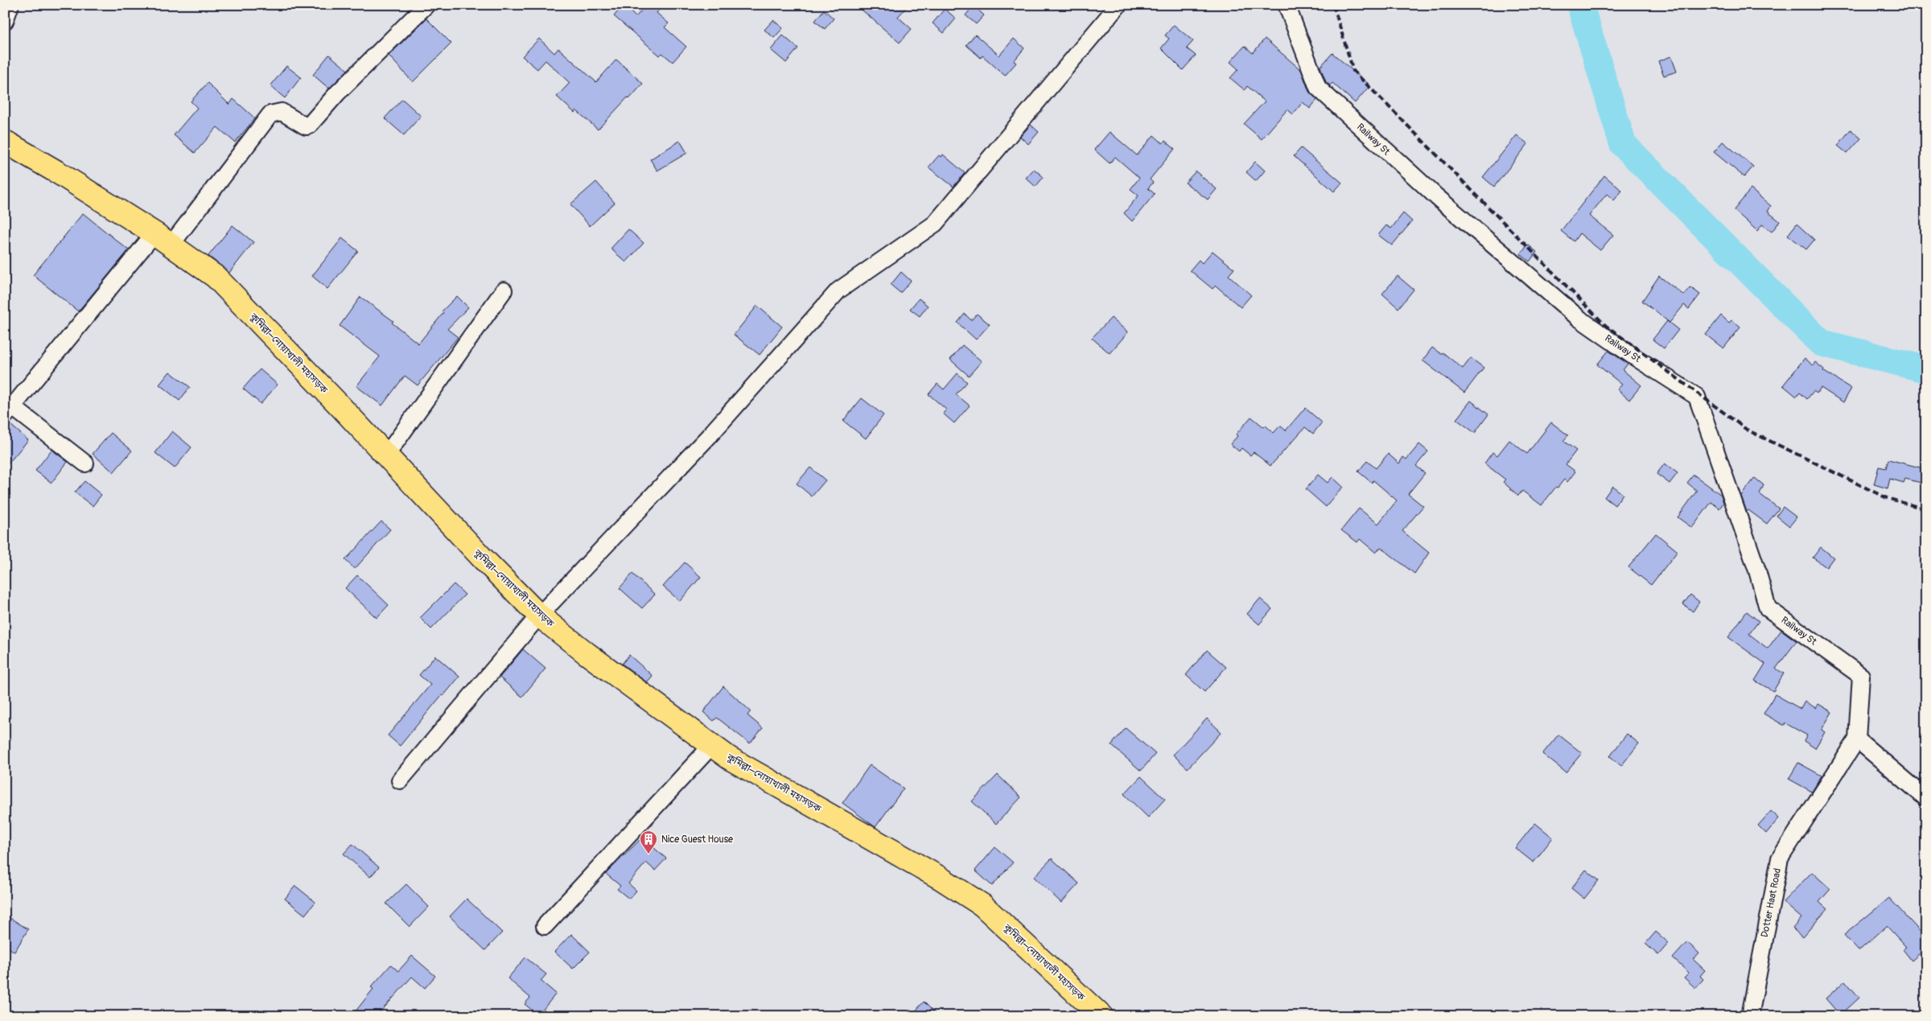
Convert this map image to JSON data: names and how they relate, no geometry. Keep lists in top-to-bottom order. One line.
{"streets":{"highway":["কুমিল্লা–নোয়াখালী মহাসড়ক"],"street":["Railway St","Dotter Haat Road"]},"crossings":[["Railway St","Dotter Haat Road"]],"places":{"building":["Nice Guest House"]}}
